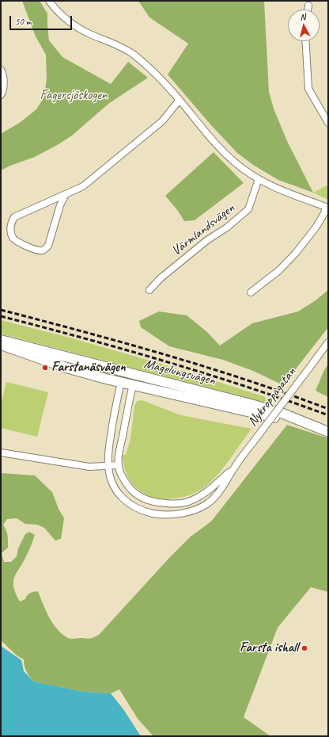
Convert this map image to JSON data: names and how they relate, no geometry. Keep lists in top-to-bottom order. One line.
{"streets":{"main road":["Magelungsvägen"],"street":["Värmlandsvägen","Nykroppagatan"]},"crossings":[["Magelungsvägen","Nykroppagatan"]],"parks":["Fagersjöskogen"],"places":["Farstanäsvägen","Farsta ishall"],"scale_bar":"50 m","north":"top"}
